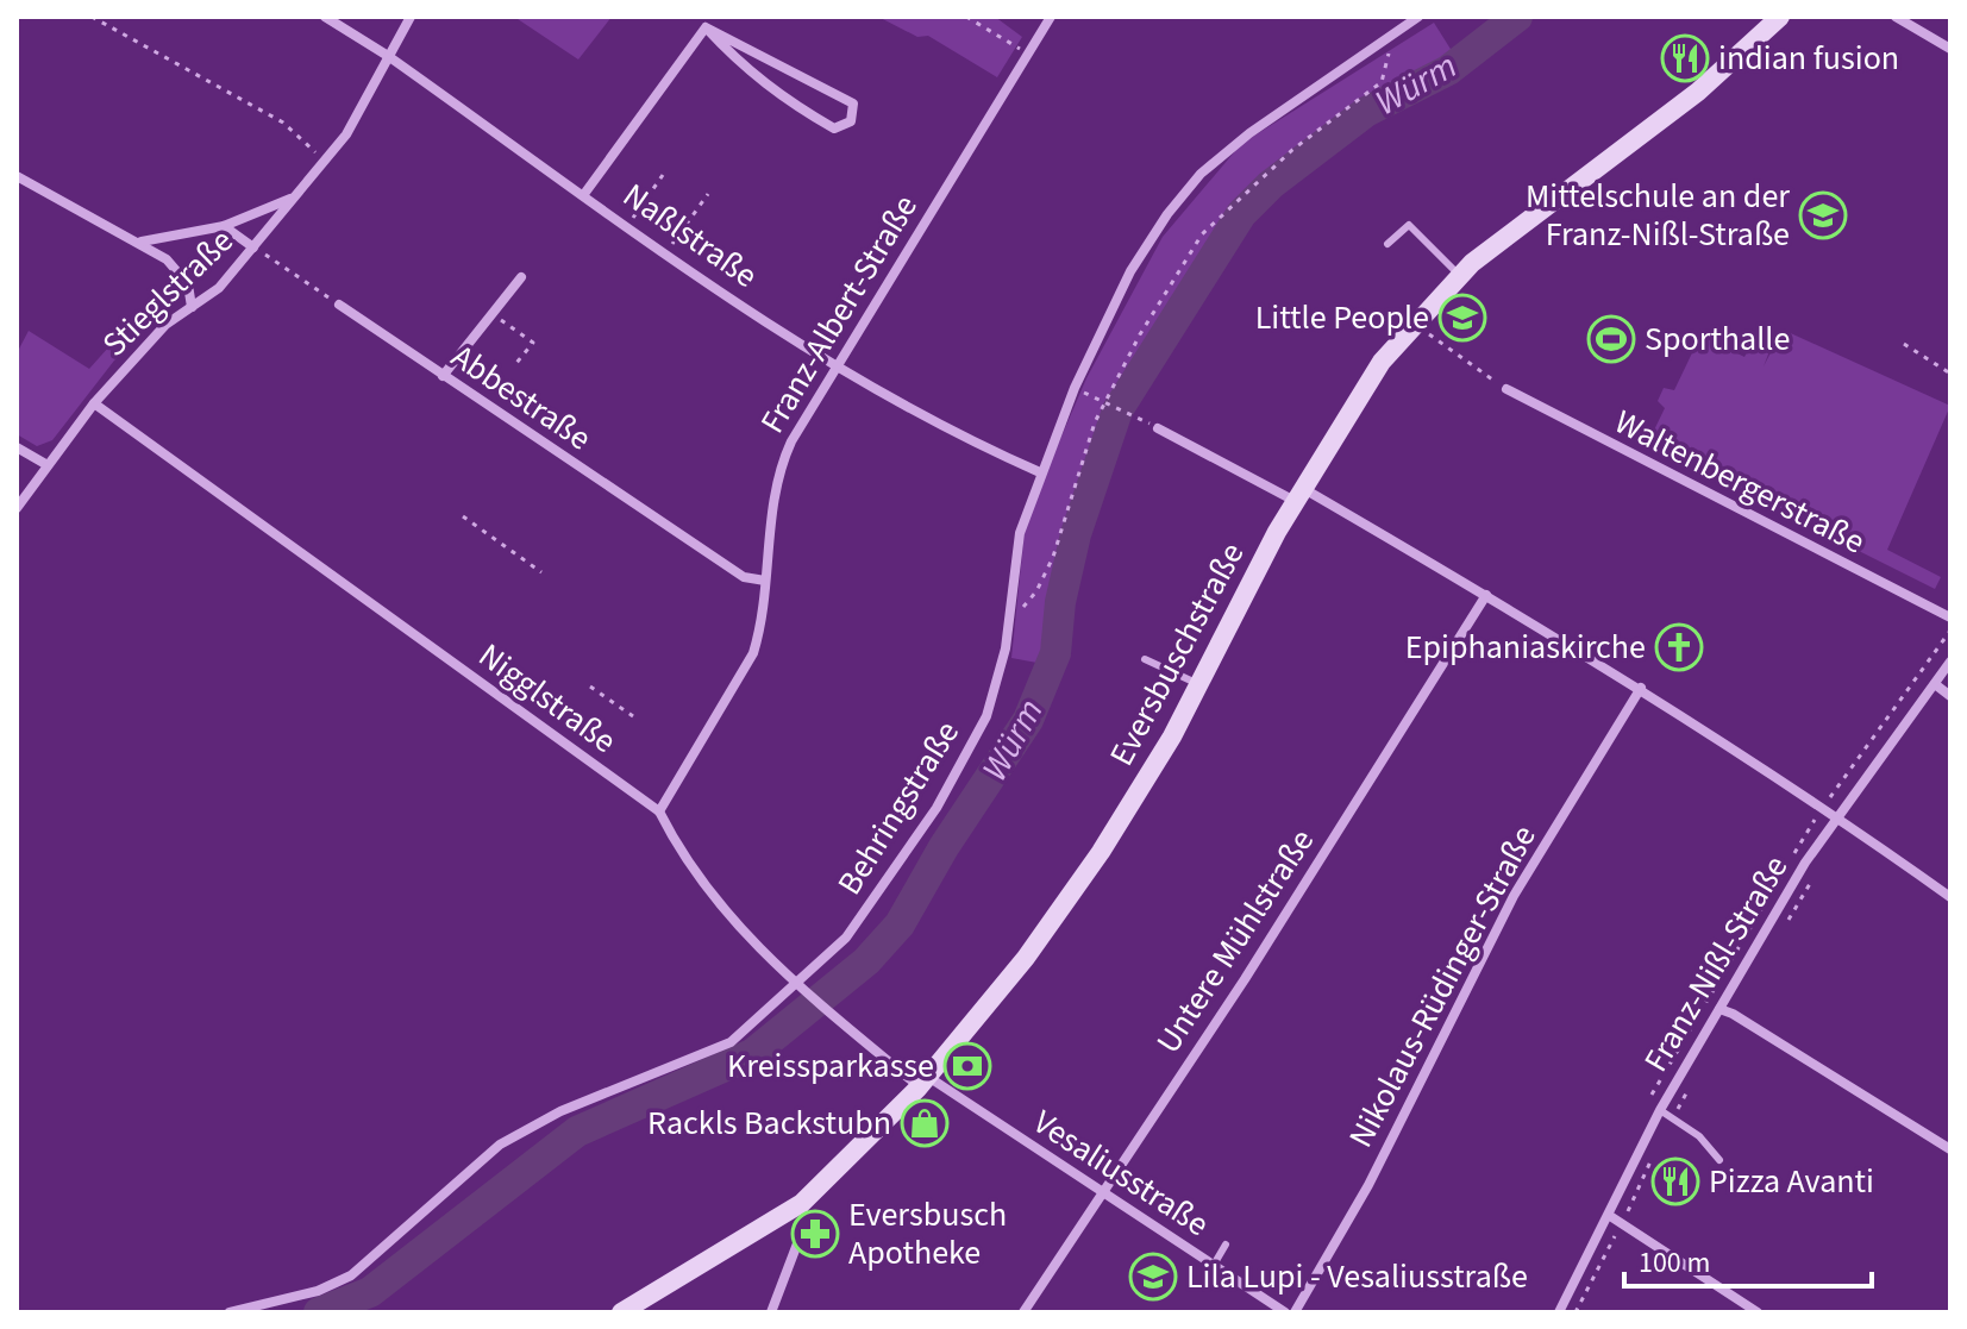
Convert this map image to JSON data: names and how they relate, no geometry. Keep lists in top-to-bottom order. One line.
{"streets":{"main road":["Eversbuschstraße"],"street":["Naßlstraße","Stieglstraße","Franz-Albert-Straße","Abbestraße","Waltenbergerstraße","Nigglstraße","Behringstraße","Untere Mühlstraße","Franz-Nißl-Straße","Nikolaus-Rüdinger-Straße","Vesaliusstraße"]},"crossings":[["Naßlstraße","Stieglstraße"],["Naßlstraße","Franz-Albert-Straße"],["Naßlstraße","Behringstraße"],["Stieglstraße","Nigglstraße"],["Franz-Albert-Straße","Abbestraße"],["Franz-Albert-Straße","Nigglstraße"],["Eversbuschstraße","Nigglstraße"],["Eversbuschstraße","Vesaliusstraße"],["Nigglstraße","Behringstraße"],["Nigglstraße","Vesaliusstraße"],["Untere Mühlstraße","Vesaliusstraße"]],"water":["Würm"],"places":{"restaurant":["indian fusion","Pizza Avanti"],"school or university":["Mittelschule an der Franz-Nißl-Straße","Little People","Lila Lupi - Vesaliusstraße"],"sports":["Sporthalle"],"church":["Epiphaniaskirche"],"bank":["Kreissparkasse"],"shop":["Rackls Backstubn"],"pharmacy":["Eversbusch Apotheke"]},"scale_bar":"100 m"}
